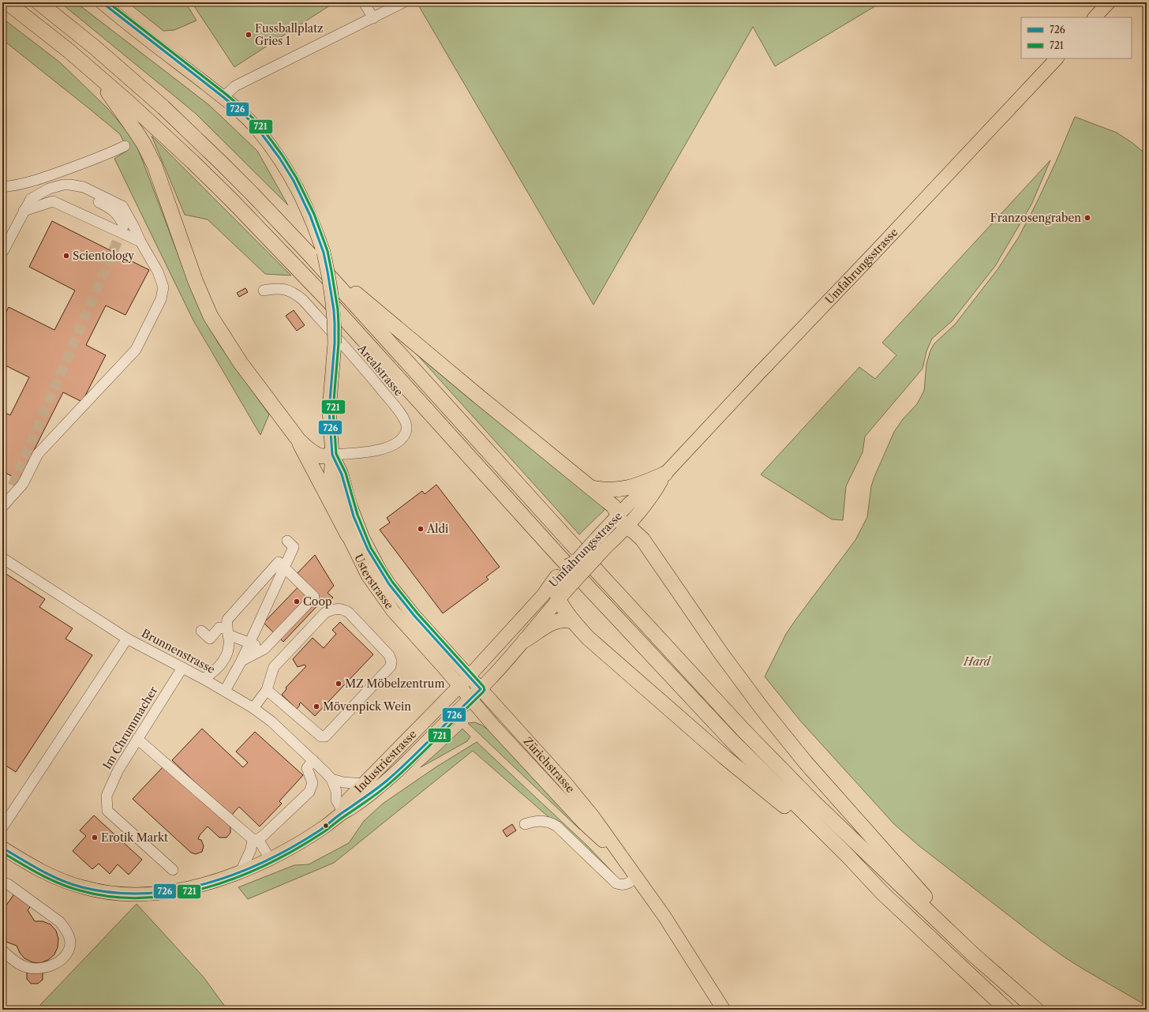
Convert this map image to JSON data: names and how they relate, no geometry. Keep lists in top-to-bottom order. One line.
{"streets":{"main road":["Umfahrungsstrasse","Usterstrasse","Industriestrasse","Zürichstrasse"],"street":["Arealstrasse","Brunnenstrasse","Im Chrummacher"]},"crossings":[["Umfahrungsstrasse","Usterstrasse"],["Umfahrungsstrasse","Industriestrasse"],["Umfahrungsstrasse","Zürichstrasse"],["Arealstrasse","Usterstrasse"],["Usterstrasse","Industriestrasse"],["Usterstrasse","Zürichstrasse"],["Brunnenstrasse","Im Chrummacher"],["Brunnenstrasse","Industriestrasse"],["Industriestrasse","Zürichstrasse"]],"parks":["Hard"],"places":["Fussballplatz Gries 1","Franzosengraben","Scientology","Aldi","Coop","MZ Möbelzentrum","Mövenpick Wein","Erotik Markt"],"lines":["transit line 726","transit line 721"],"legend":["726","721"]}
